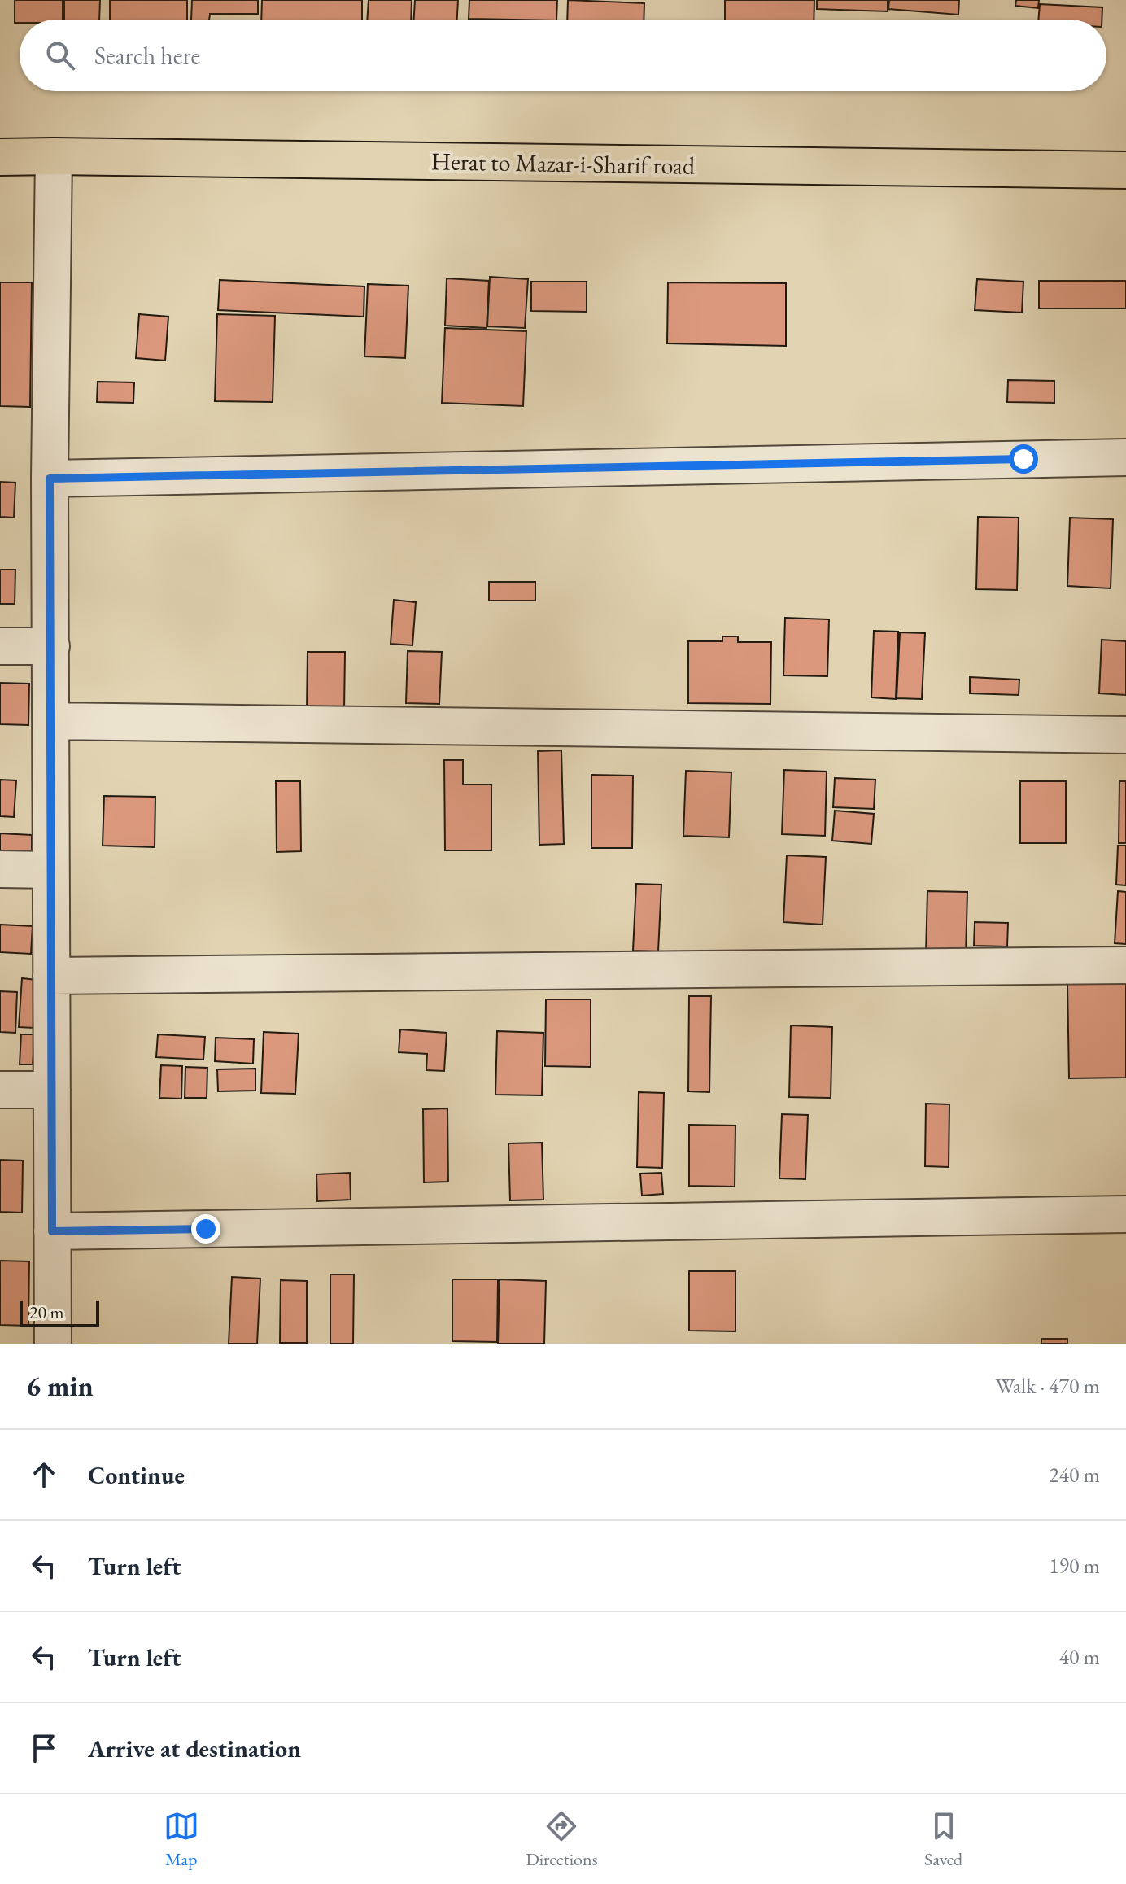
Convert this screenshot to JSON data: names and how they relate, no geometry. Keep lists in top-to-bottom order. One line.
{"streets":{"highway":["Herat to Mazar-i-Sharif road"]},"scale_bar":"20 m","page":{"search":"Search here","scale":"20 m","heading":["6 min","Walk · 470 m"],"list":[["Continue","240 m"],["Turn left","190 m"],["Turn left","40 m"],"Arrive at destination"],"nav":["Map","Directions","Saved"]}}
